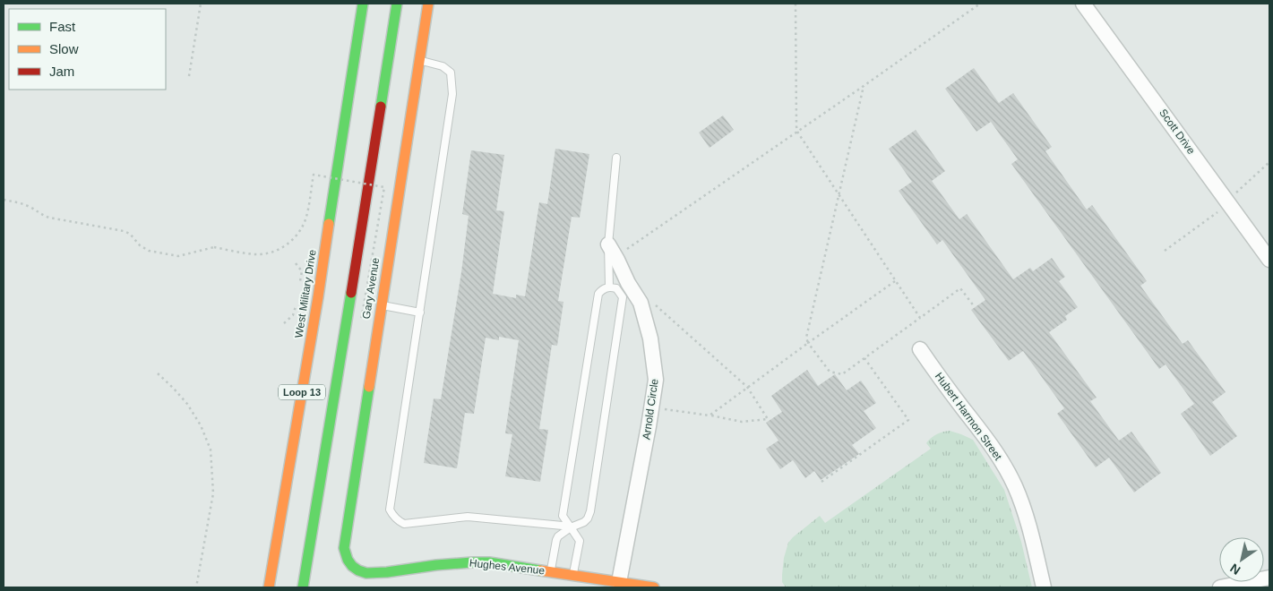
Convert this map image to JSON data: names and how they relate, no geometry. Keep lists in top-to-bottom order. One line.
{"streets":{"main road":["Gary Avenue","West Military Drive","Loop 13","Hughes Avenue"],"street":["Scott Drive","Arnold Circle","Hubert Harmon Street"]},"crossings":[["Gary Avenue","Hughes Avenue"],["Arnold Circle","Hughes Avenue"]],"legend":["Fast","Slow","Jam"],"north":"bottom left"}
